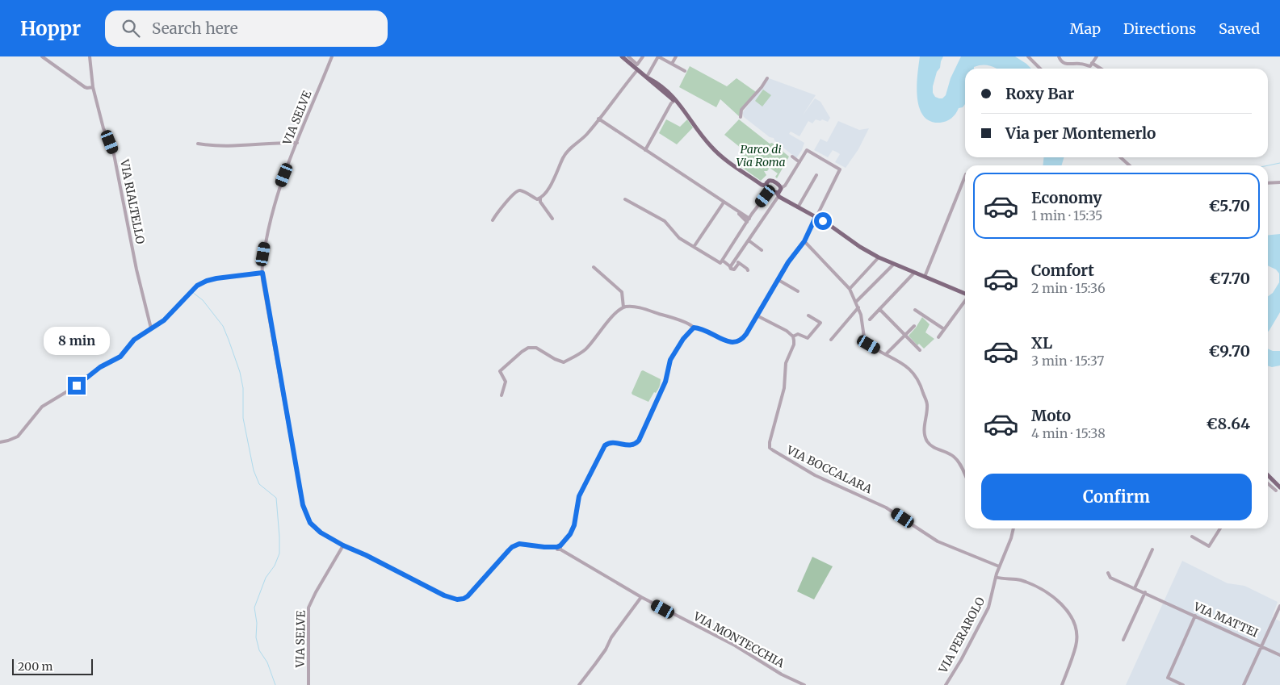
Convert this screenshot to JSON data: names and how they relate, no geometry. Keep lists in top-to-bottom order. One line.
{"streets":{"street":["VIA SELVE","VIA RIALTELLO","VIA BOCCALARA","VIA MATTEI","VIA PERAROLO","VIA MONTECCHIA"]},"crossings":[["VIA BOCCALARA","VIA PERAROLO"]],"parks":["Parco di Via Roma"],"scale_bar":"200 m","page":{"header":"Hoppr","search":"Search here","nav":["Map","Directions","Saved"],"banner":["Roxy Bar","Via per Montemerlo"],"list":[{"name":"Economy","note":"1 min · 15:35","value":"€5.70"},{"name":"Comfort","note":"2 min · 15:36","value":"€7.70"},{"name":"XL","note":"3 min · 15:37","value":"€9.70"},{"name":"Moto","note":"4 min · 15:38","value":"€8.64"}],"bubble":"8 min","buttons":"Confirm","scale":"200 m"}}
